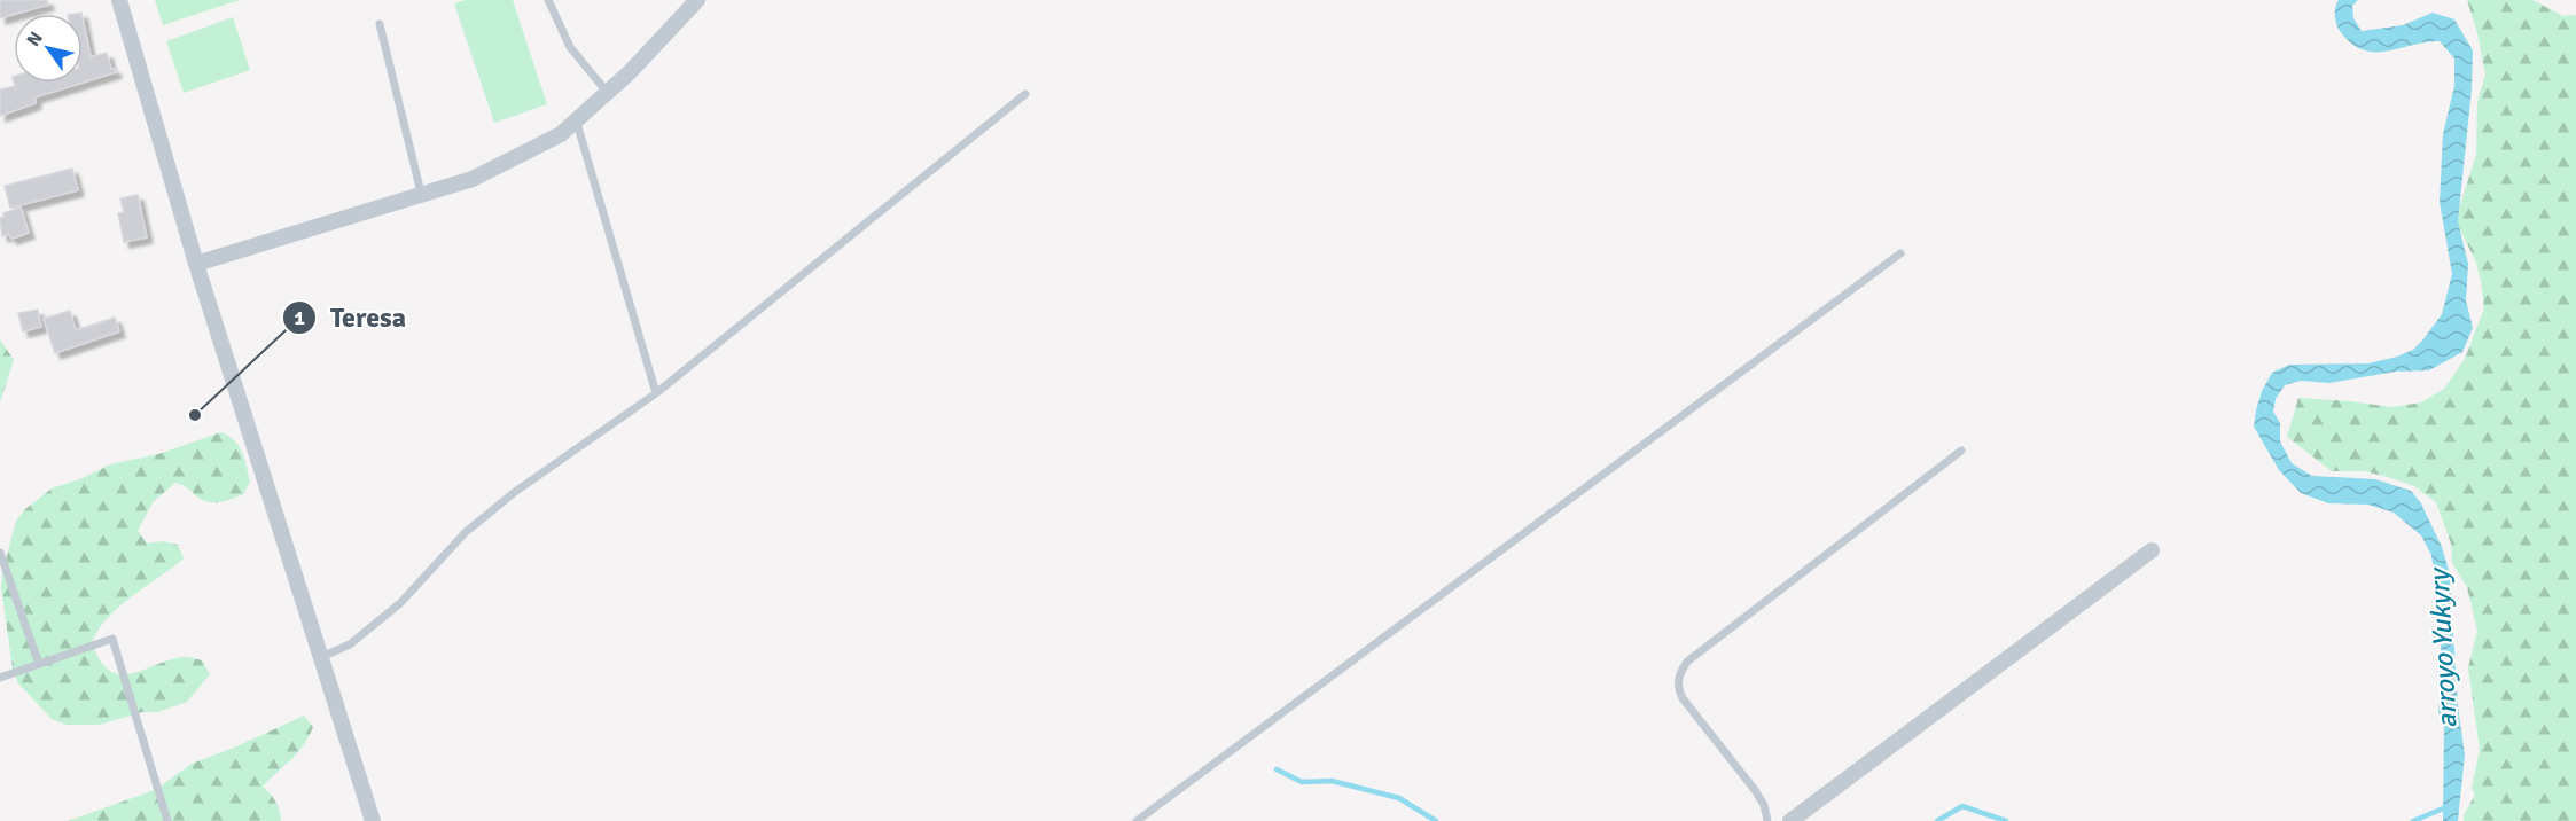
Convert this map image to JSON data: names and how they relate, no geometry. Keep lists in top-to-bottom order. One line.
{"water":["arroyo Yukyry"],"places":["Teresa"],"north":"top left"}
